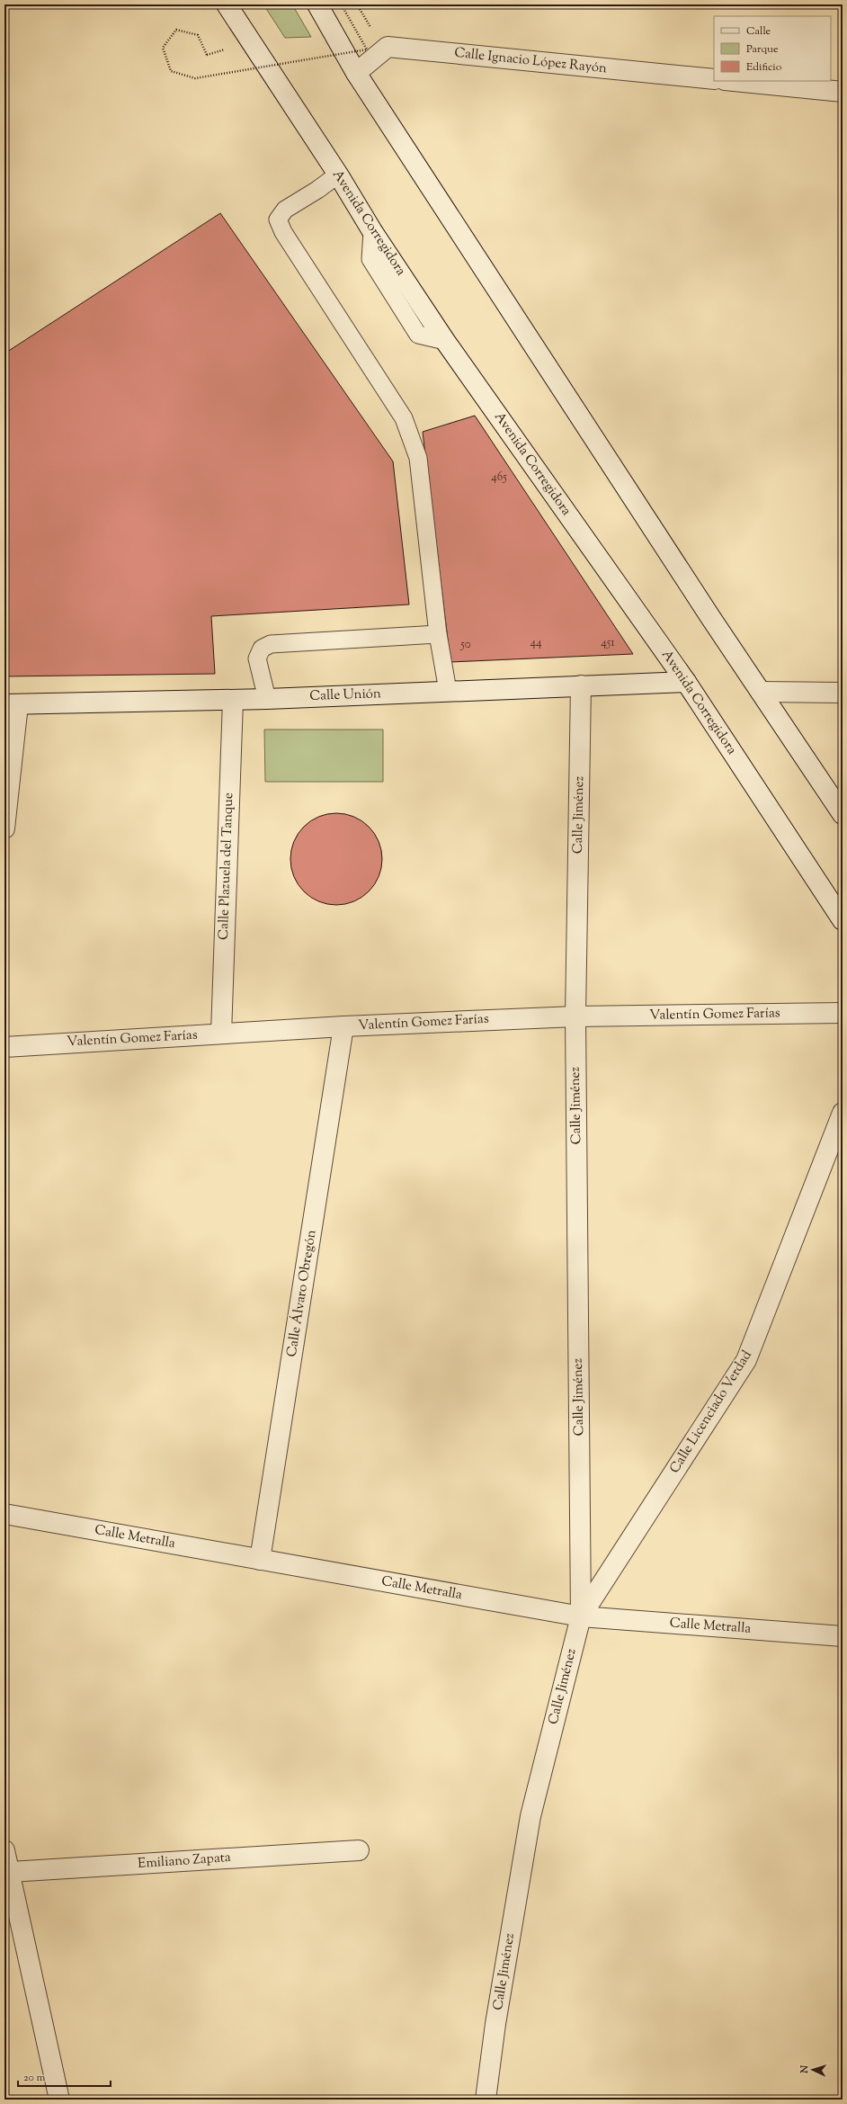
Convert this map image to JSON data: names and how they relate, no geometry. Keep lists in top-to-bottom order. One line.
{"streets":{"street":["Calle Ignacio López Rayón","Avenida Corregidora","Calle Unión","Calle Jiménez","Calle Plazuela del Tanque","Valentín Gomez Farías","Calle Álvaro Obregón","Calle Licenciado Verdad","Calle Metralla","Emiliano Zapata"]},"crossings":[["Avenida Corregidora","Calle Unión"],["Calle Unión","Calle Jiménez"],["Calle Unión","Calle Plazuela del Tanque"],["Calle Jiménez","Valentín Gomez Farías"],["Calle Jiménez","Calle Licenciado Verdad"],["Calle Jiménez","Calle Metralla"],["Calle Plazuela del Tanque","Valentín Gomez Farías"],["Valentín Gomez Farías","Calle Álvaro Obregón"],["Calle Álvaro Obregón","Calle Metralla"],["Calle Licenciado Verdad","Calle Metralla"]],"house_numbers":["465","44","451","50"],"legend":["Calle","Parque","Edificio"],"scale_bar":"20 m","north":"left"}
